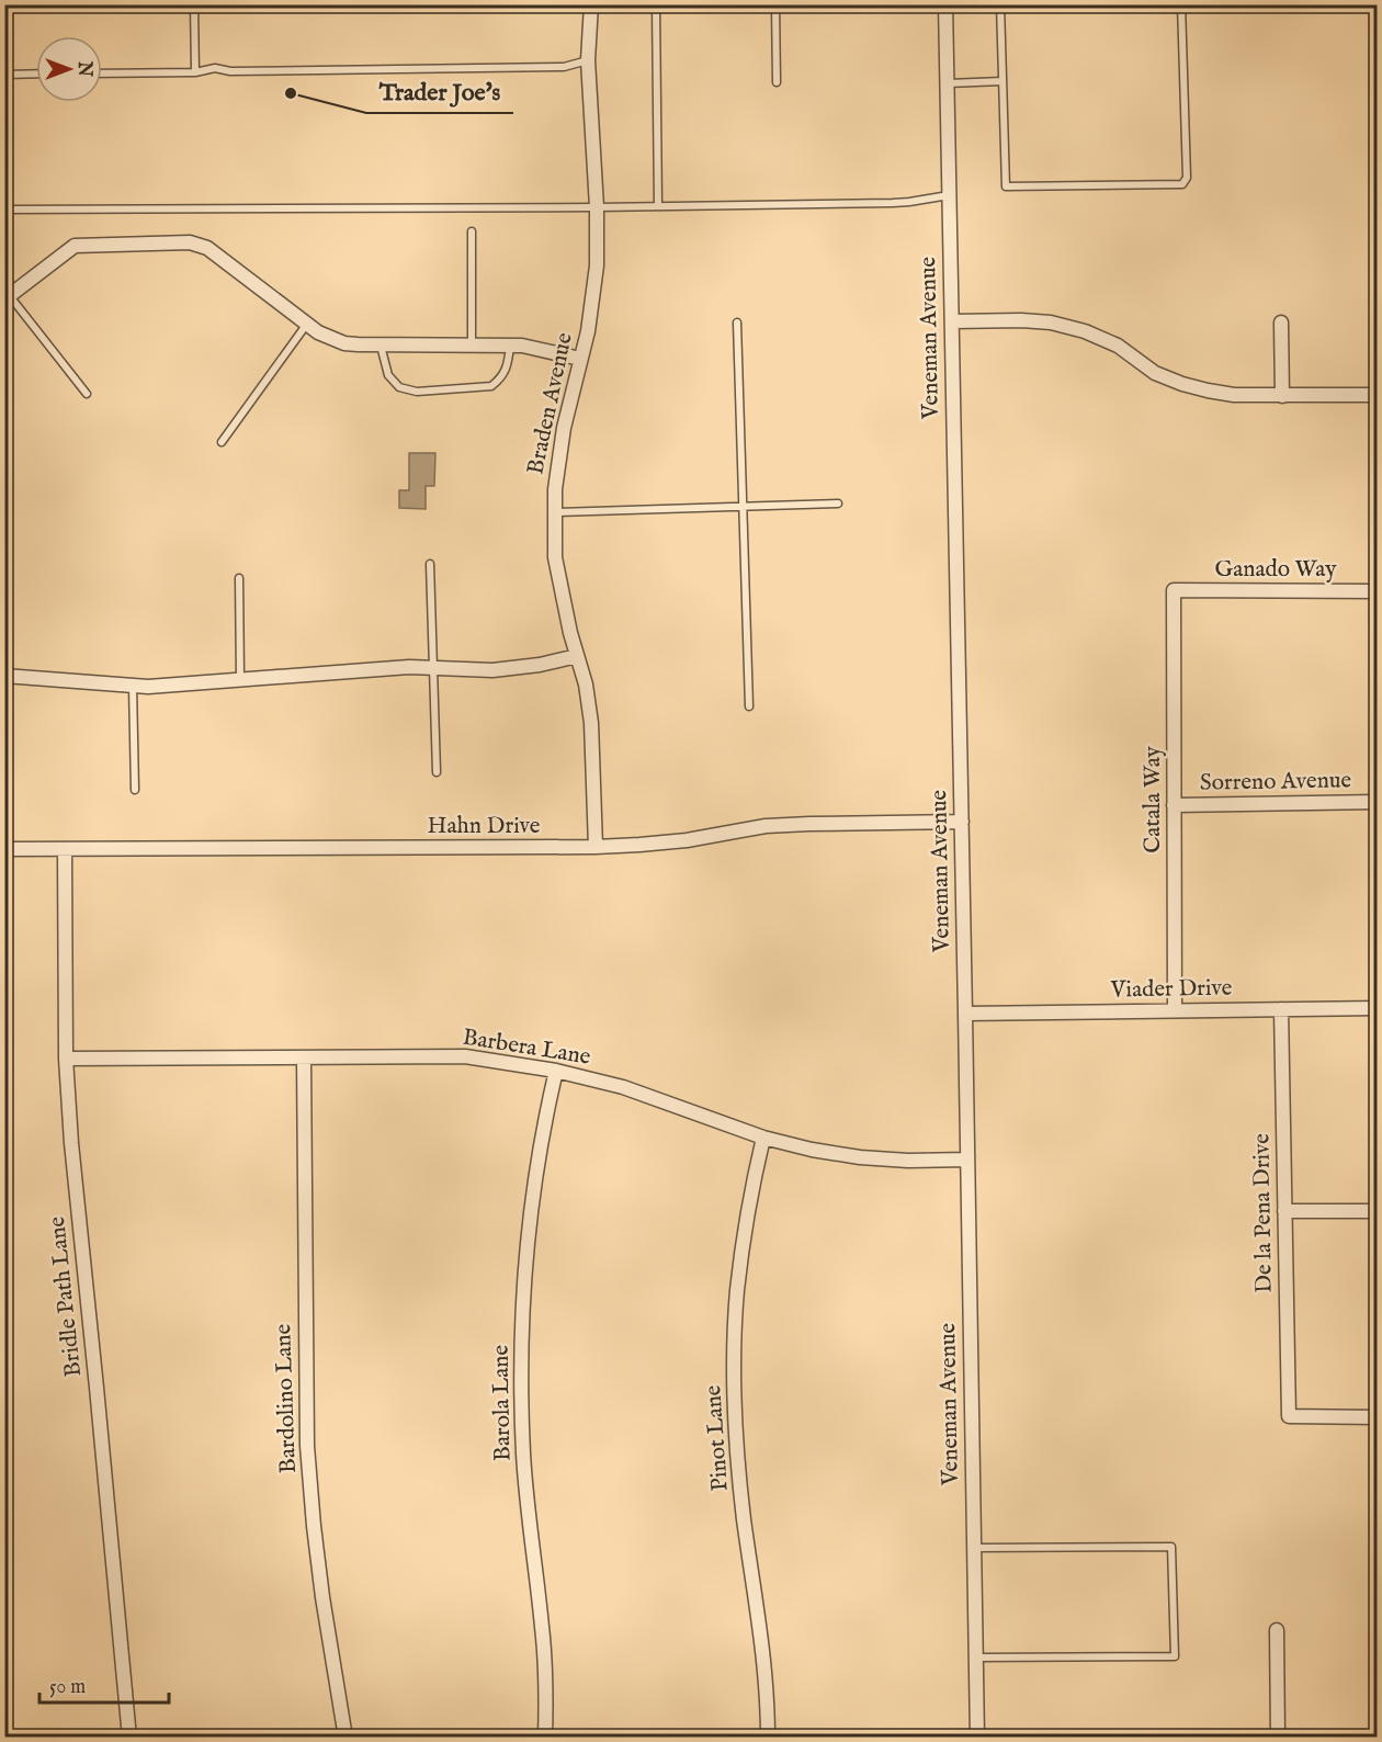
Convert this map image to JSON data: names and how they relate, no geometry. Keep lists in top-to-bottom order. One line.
{"streets":{"street":["Veneman Avenue","Braden Avenue","Ganado Way","Sorreno Avenue","Catala Way","Hahn Drive","Viader Drive","Barbera Lane","De la Pena Drive","Bridle Path Lane","Bardolino Lane","Barola Lane","Pinot Lane"]},"crossings":[["Veneman Avenue","Hahn Drive"],["Veneman Avenue","Viader Drive"],["Veneman Avenue","Barbera Lane"],["Braden Avenue","Hahn Drive"],["Ganado Way","Catala Way"],["Sorreno Avenue","Catala Way"],["Catala Way","Viader Drive"],["Hahn Drive","Bridle Path Lane"],["Viader Drive","De la Pena Drive"],["Barbera Lane","Bridle Path Lane"],["Barbera Lane","Bardolino Lane"],["Barbera Lane","Barola Lane"],["Barbera Lane","Pinot Lane"]],"places":["Trader Joe's"],"scale_bar":"50 m","north":"right"}
